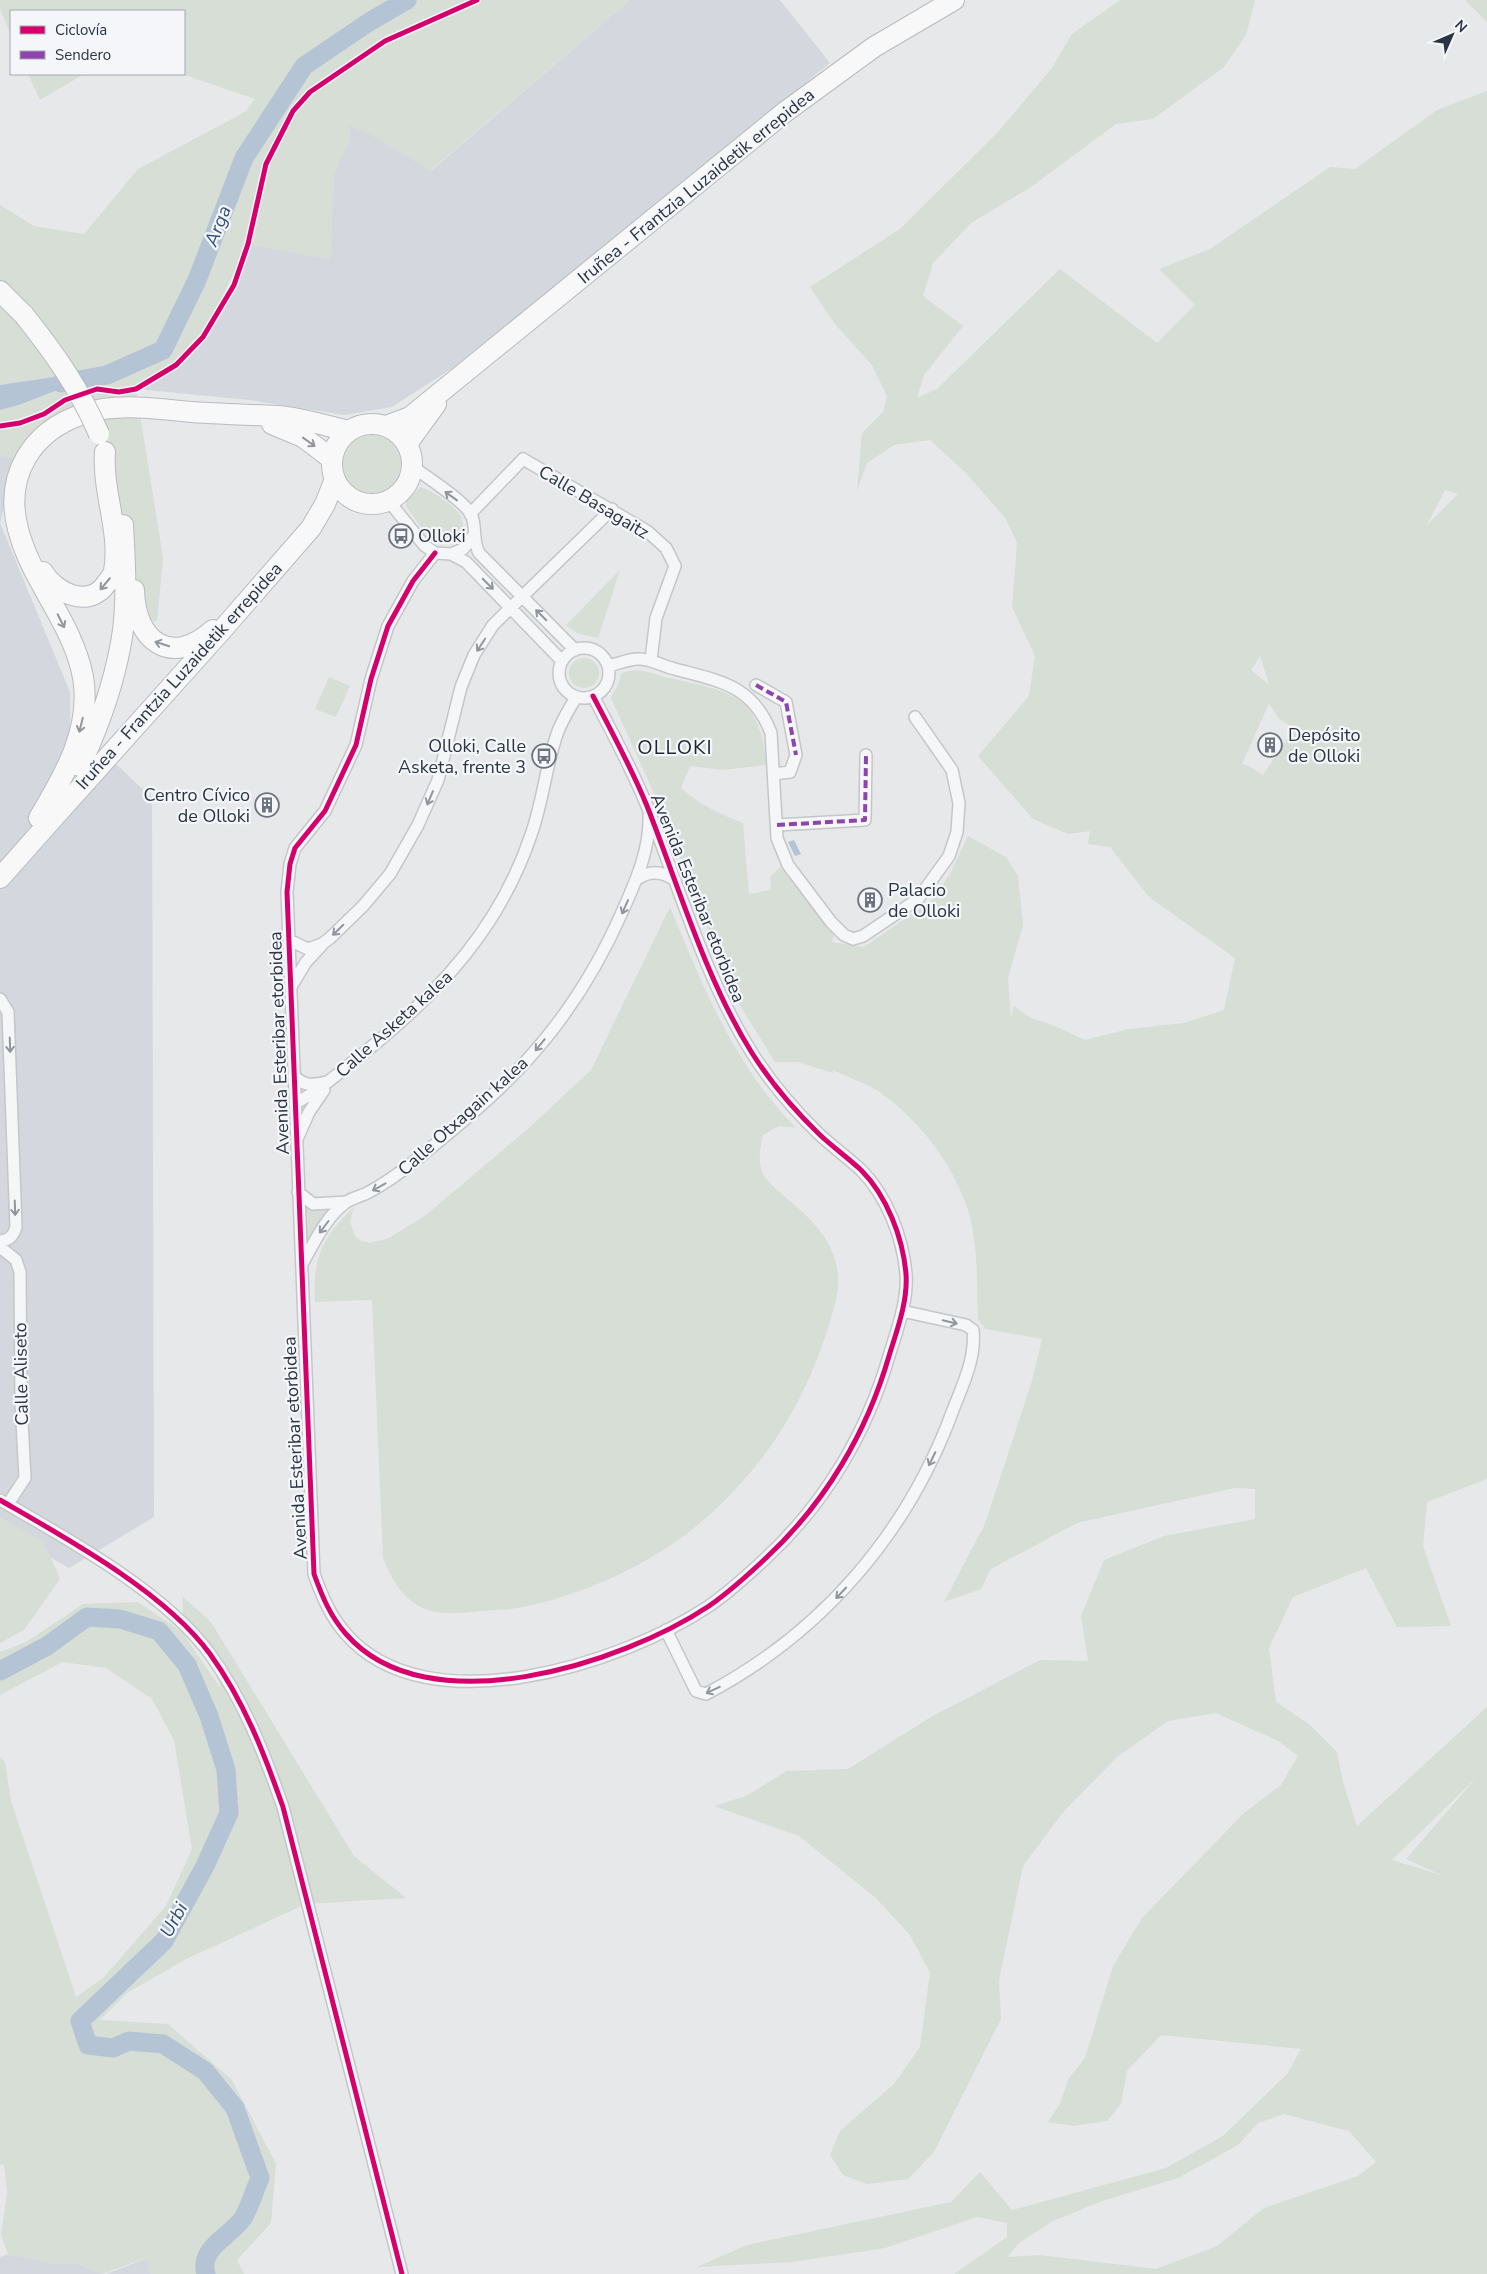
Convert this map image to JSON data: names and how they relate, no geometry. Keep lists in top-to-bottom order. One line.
{"streets":{"highway":["Iruñea - Frantzia Luzaidetik errepidea"],"street":["Calle Basagaitz","Avenida Esteribar etorbidea","Calle Asketa kalea","Calle Otxagain kalea","Calle Aliseto"]},"crossings":[["Avenida Esteribar etorbidea","Calle Asketa kalea"],["Avenida Esteribar etorbidea","Calle Otxagain kalea"]],"one_way":["Calle Otxagain kalea"],"districts":["OLLOKI"],"water":["Arga","Urbi"],"places":{"bus stop":["Olloki","Olloki, Calle Asketa, frente 3"],"building":["Depósito de Olloki","Centro Cívico de Olloki","Palacio de Olloki"]},"legend":["Ciclovía","Sendero"],"north":"top right"}
